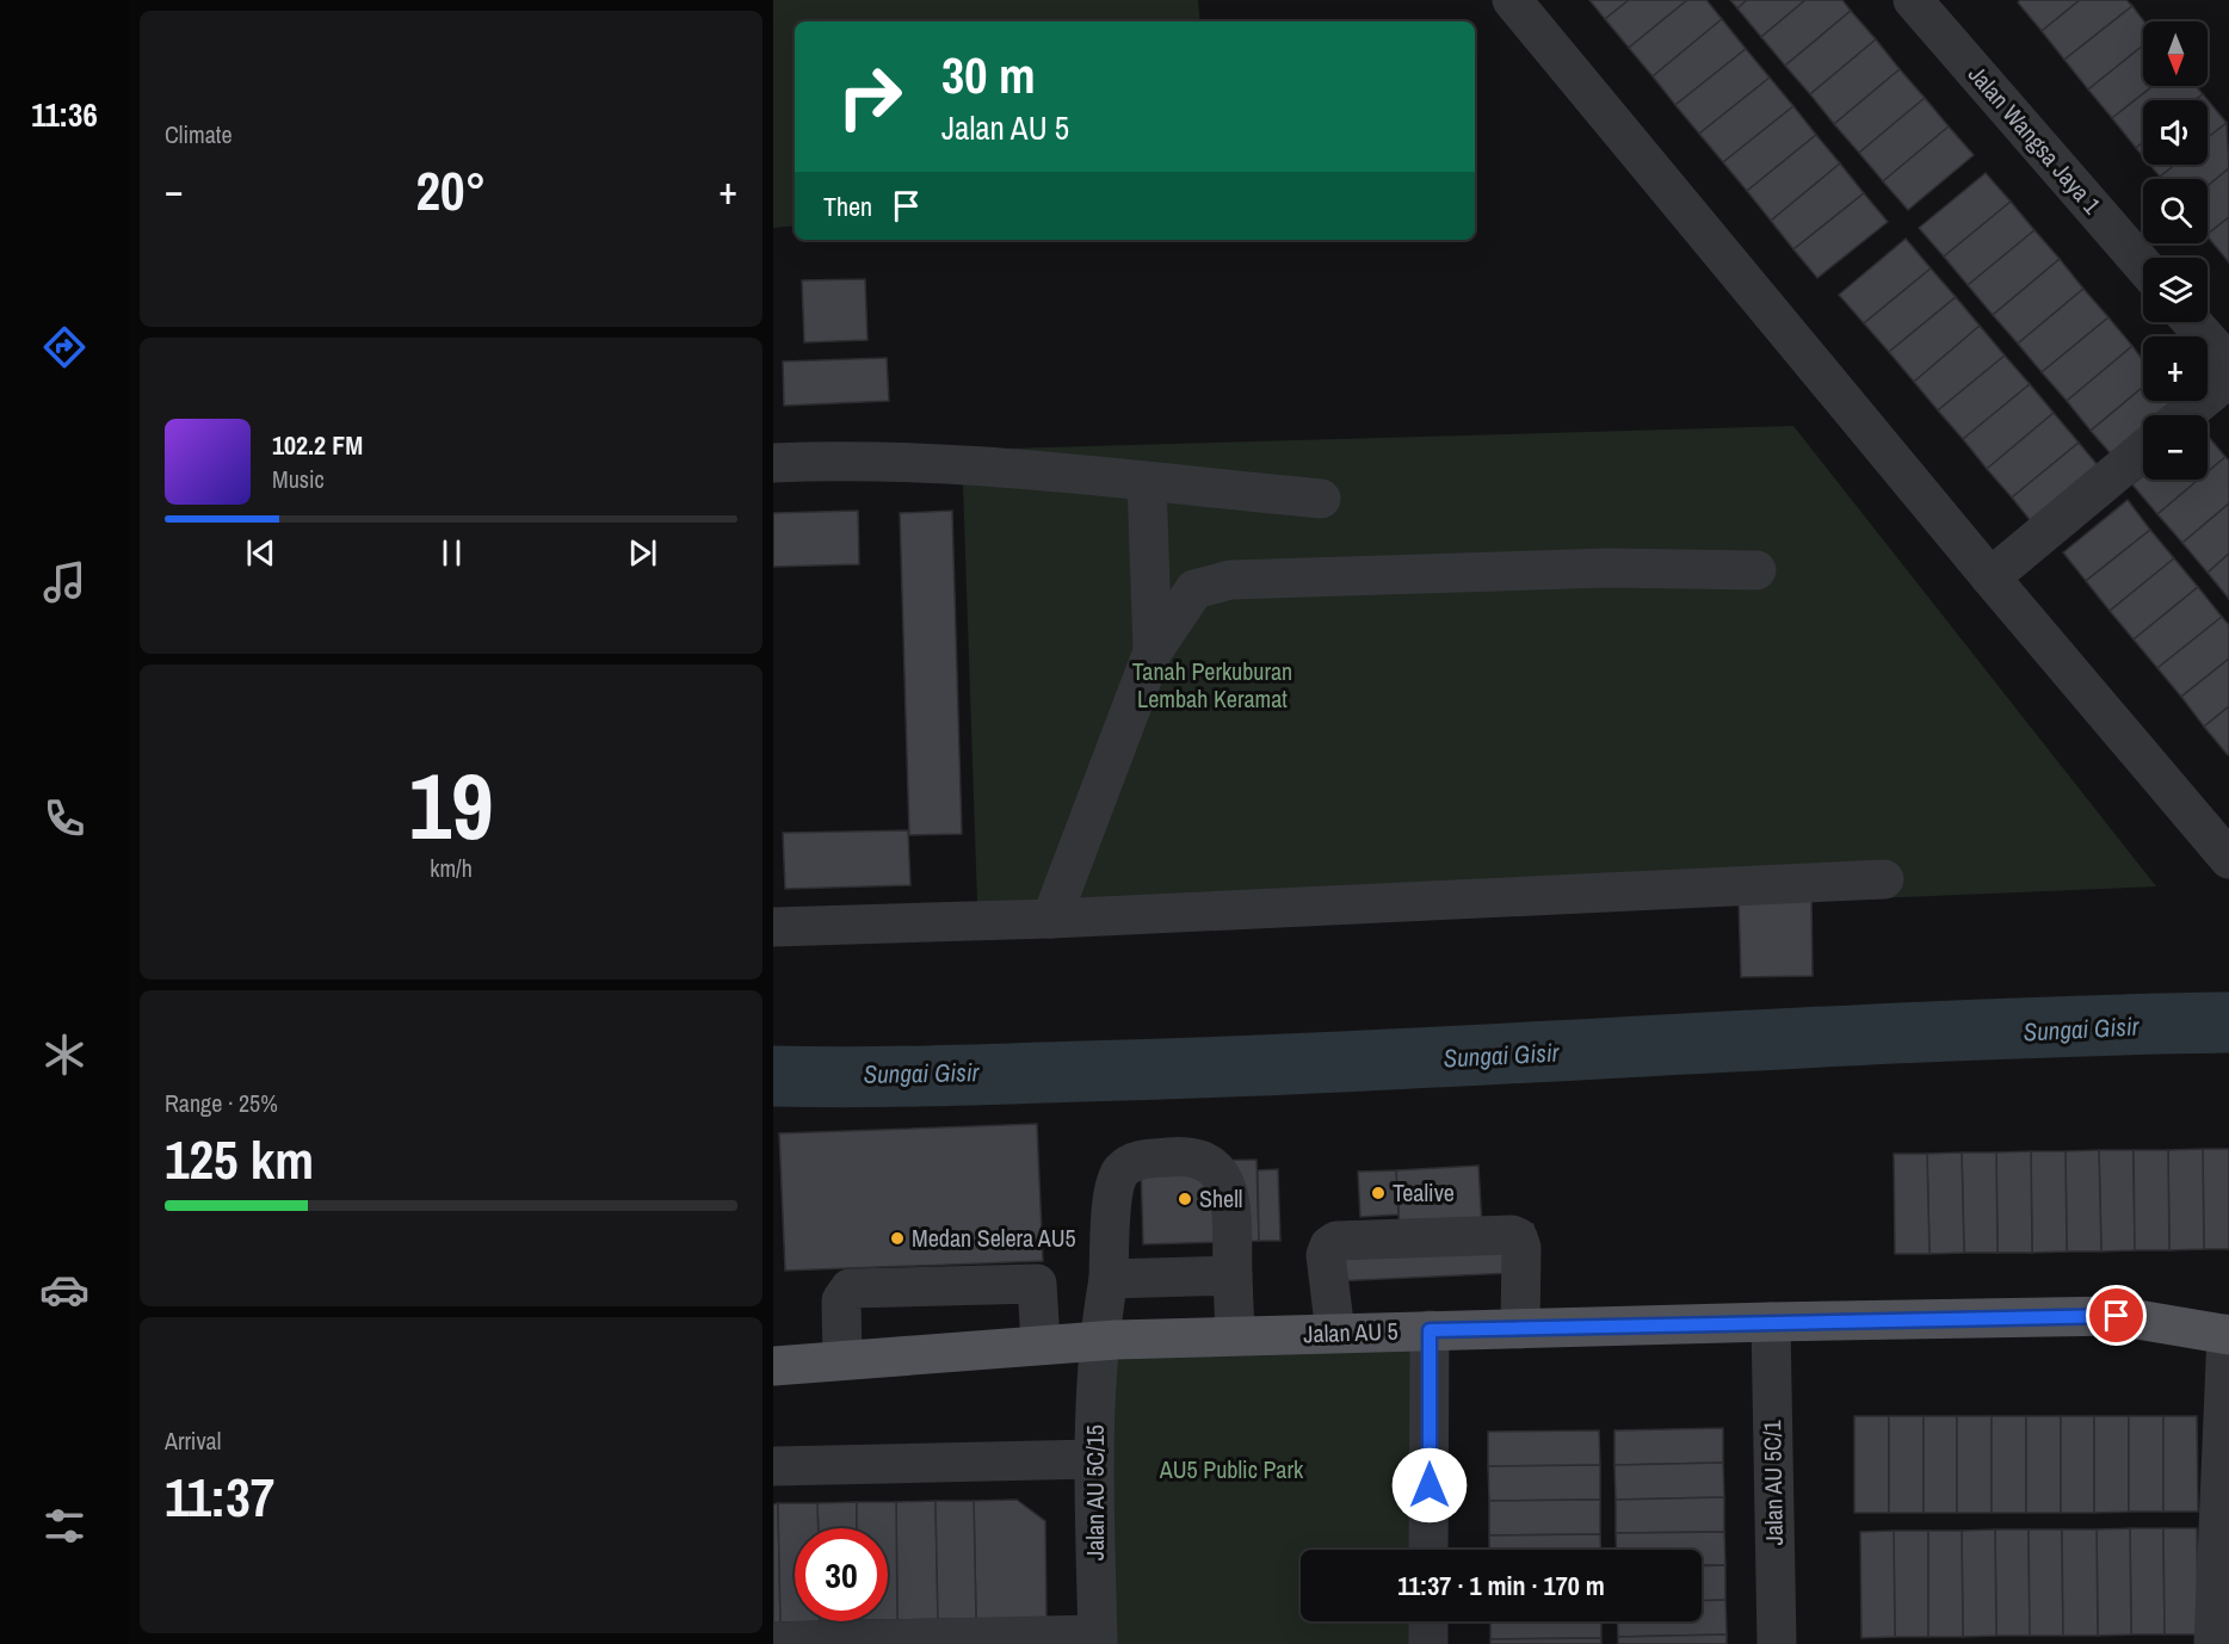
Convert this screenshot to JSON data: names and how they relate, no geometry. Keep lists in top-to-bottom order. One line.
{"streets":{"main road":["Jalan AU 5"],"street":["Jalan Wangsa Jaya 1","Jalan AU 5C/1","Jalan AU 5C/15"]},"crossings":[["Jalan AU 5","Jalan AU 5C/1"],["Jalan AU 5","Jalan AU 5C/15"]],"water":["Sungai Gisir"],"parks":["Tanah Perkuburan Lembah Keramat","AU5 Public Park"],"places":["Tealive","Shell","Medan Selera AU5"],"north":"bottom","page":{"tabs":"11:36","tile":["Climate",["19","km/h"],["Range · 25%","125 km"],["Arrival","11:37"]],"map_buttons":["+","−"],"turn":["30 m","Jalan AU 5"],"heat":["−","20°","+"],"then":"Then","song":["102.2 FM","Music"],"limit":"30","trip":"11:37 · 1 min · 170 m"}}
